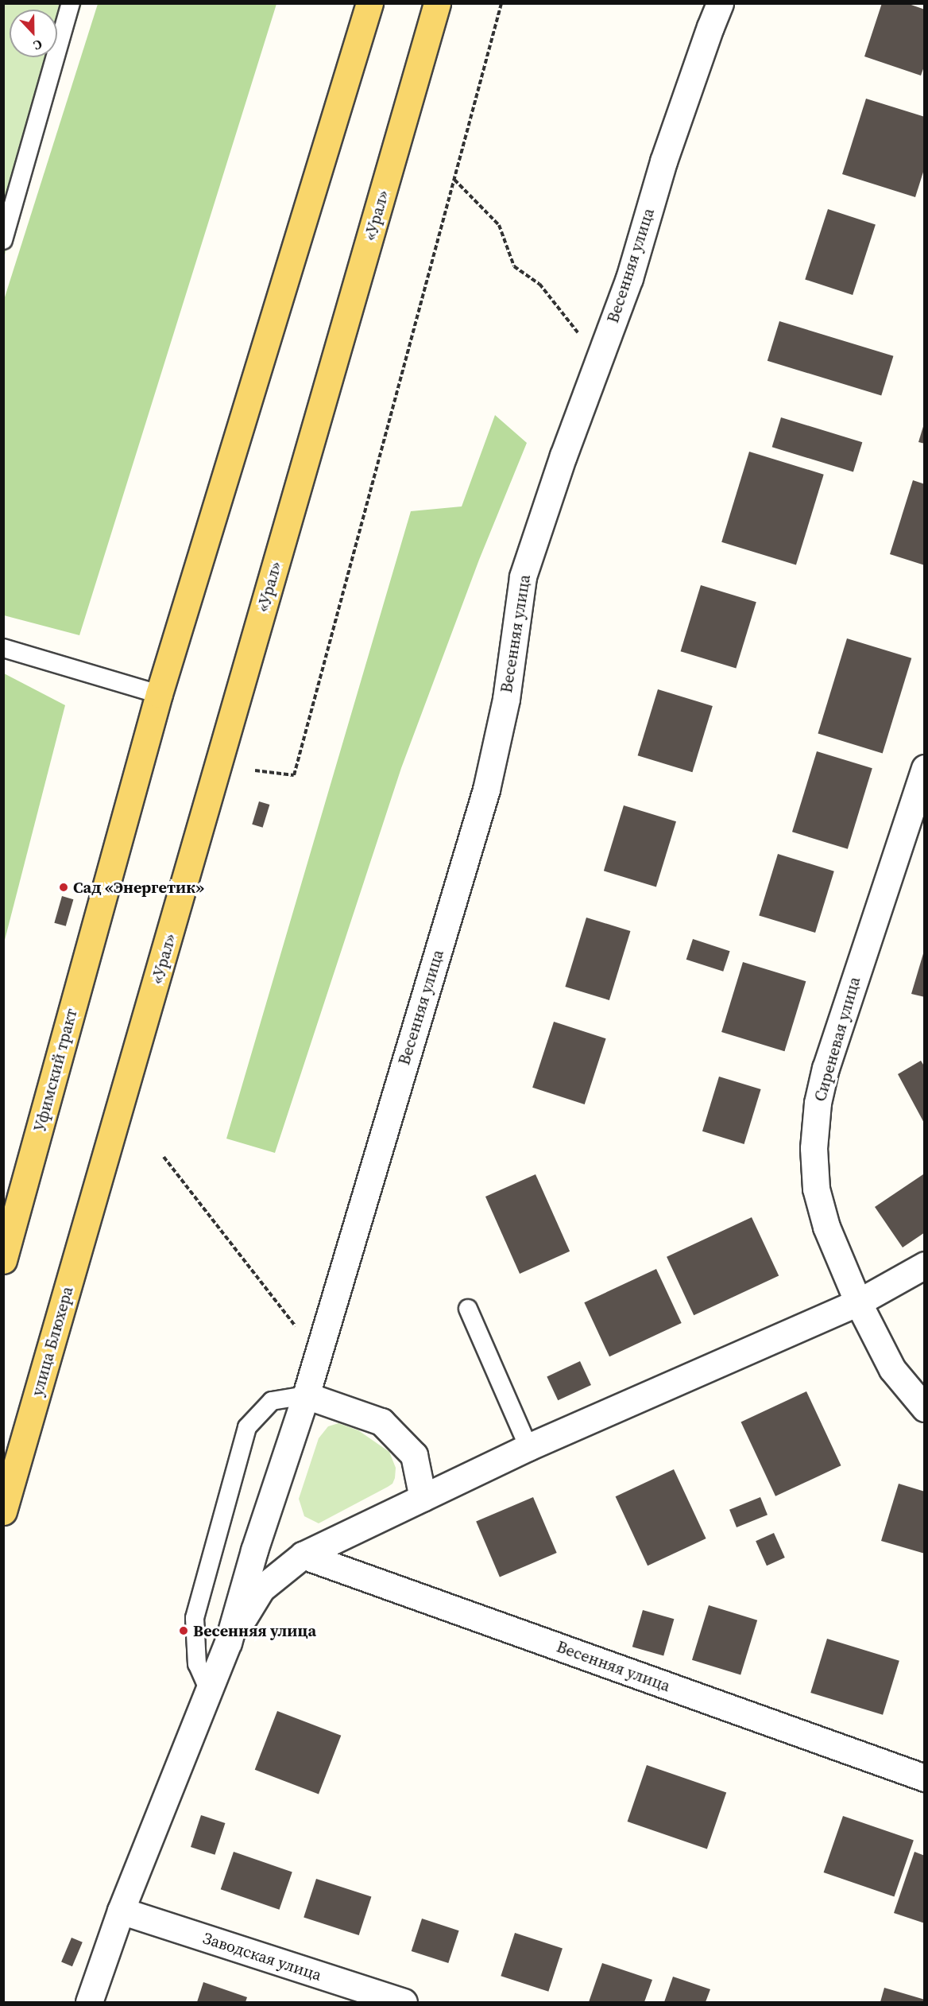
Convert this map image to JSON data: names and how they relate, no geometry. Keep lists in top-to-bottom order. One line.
{"streets":{"main road":["«Урал»","Уфимский тракт","улица Блюхера"],"street":["Весенняя улица","Сиреневая улица","Заводская улица"]},"crossings":[["«Урал»","улица Блюхера"],["Весенняя улица","Заводская улица"]],"places":["Сад «Энергетик»","Весенняя улица"],"north":"bottom"}
